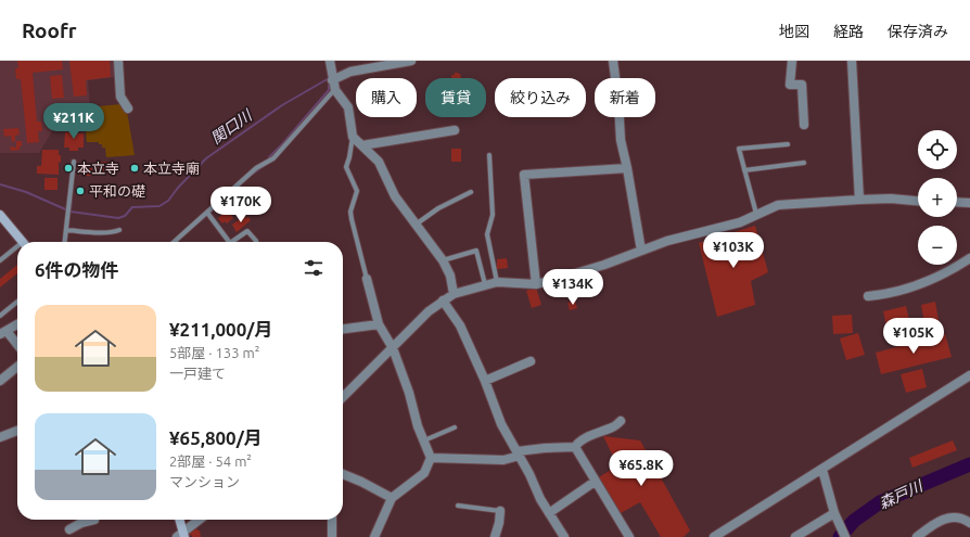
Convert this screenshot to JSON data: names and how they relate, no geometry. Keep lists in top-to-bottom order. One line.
{"water":["関口川","森戸川"],"places":["本立寺","本立寺廟","平和の礎"],"page":{"header":"Roofr","nav":["地図","経路","保存済み"],"chip":["購入","賃貸","絞り込み","新着"],"price":["¥211K","¥170K","¥103K","¥134K","¥105K","¥65.8K"],"map_buttons":["+","−"],"heading":"6件の物件","list":[{"name":"¥211,000/月","note":"5部屋 · 133 m² · 一戸建て"},{"name":"¥65,800/月","note":"2部屋 · 54 m² · マンション"}]}}
